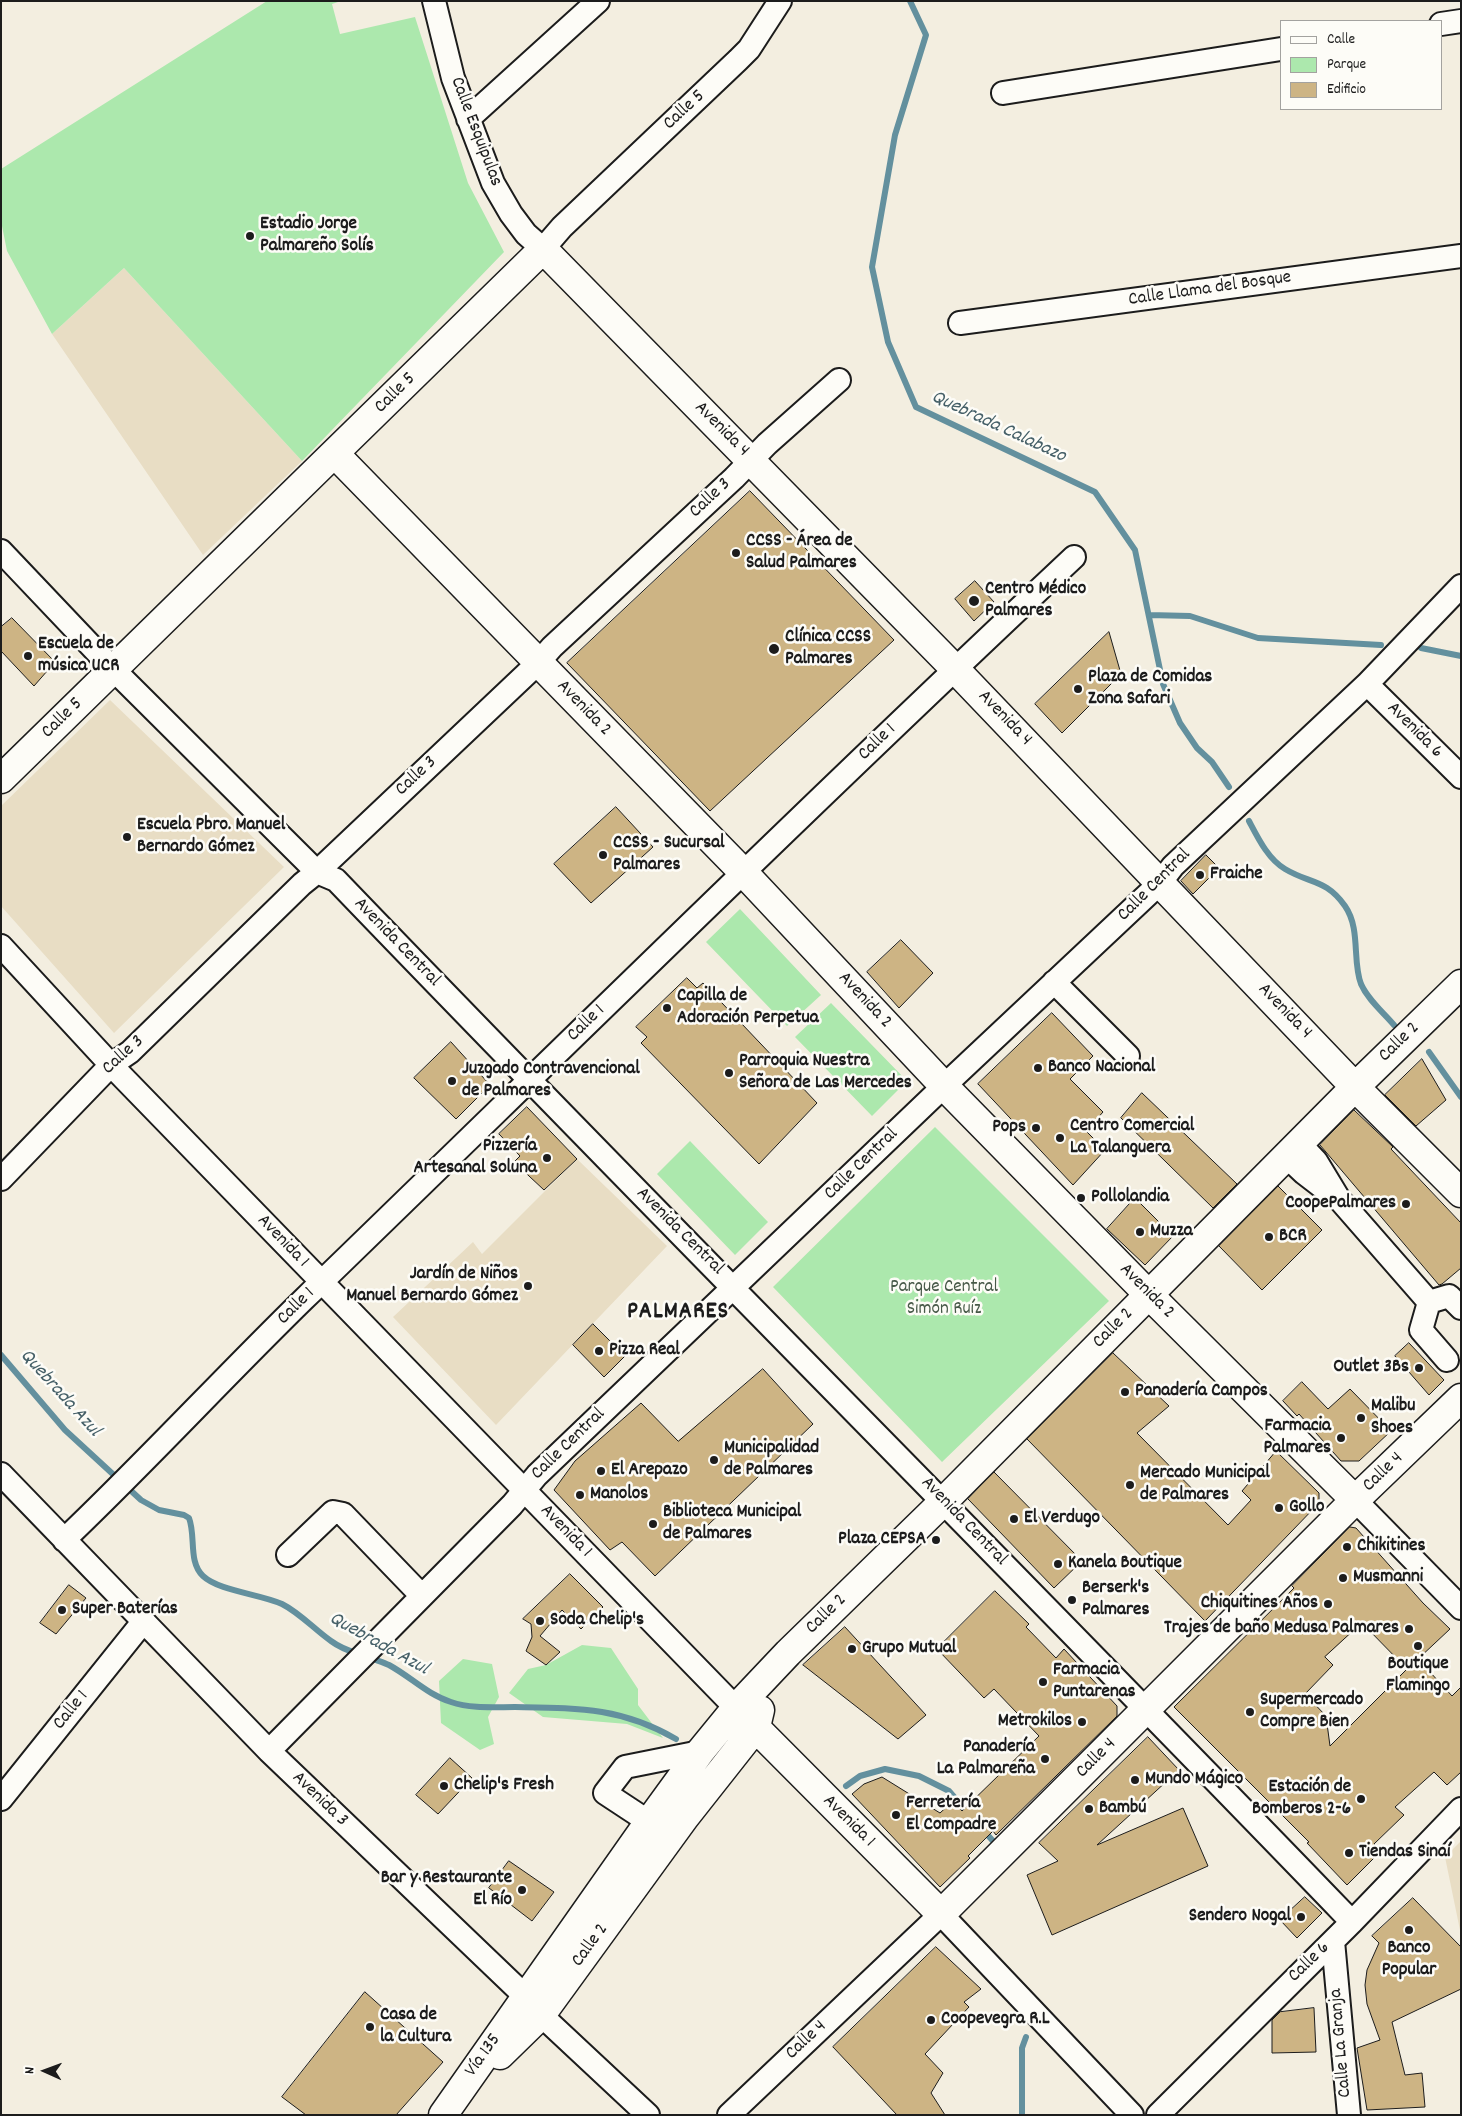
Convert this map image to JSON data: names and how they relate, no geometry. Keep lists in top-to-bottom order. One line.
{"streets":{"main road":["Calle 5","Avenida 4","Avenida 2","Calle 2","Avenida 1","Calle 4","Vía 135"],"street":["Calle Esquipulas","Calle Llama del Bosque","Calle 3","Avenida 6","Calle 1","Calle Central","Avenida Central","Avenida 3","Calle 6","Calle La Granja"]},"crossings":[["Calle 5","Calle Esquipulas"],["Calle 5","Avenida 4"],["Calle 5","Avenida 2"],["Calle 5","Avenida Central"],["Calle Esquipulas","Avenida 4"],["Avenida 4","Calle 3"],["Avenida 4","Calle 1"],["Avenida 4","Calle Central"],["Avenida 4","Calle 2"],["Calle 3","Avenida 2"],["Calle 3","Avenida Central"],["Calle 3","Avenida 1"],["Avenida 2","Calle 1"],["Avenida 2","Calle Central"],["Avenida 2","Calle 2"],["Avenida 2","Calle 4"],["Avenida 6","Calle Central"],["Calle 1","Avenida Central"],["Calle 1","Avenida 1"],["Calle 1","Avenida 3"],["Calle Central","Avenida Central"],["Calle Central","Avenida 1"],["Calle Central","Avenida 3"],["Avenida Central","Calle 2"],["Avenida Central","Calle 4"],["Avenida Central","Calle 6"],["Calle 2","Avenida 1"],["Calle 2","Avenida 3"],["Calle 2","Vía 135"],["Avenida 1","Calle 4"],["Avenida 3","Vía 135"],["Calle 6","Calle La Granja"]],"districts":["PALMARES"],"water":["Quebrada Calabazo","Quebrada Azul"],"parks":["Parque Central Simón Ruíz"],"places":["Estadio Jorge Palmareño Solís","CCSS - Área de Salud Palmares","Centro Médico Palmares","Clínica CCSS Palmares","Escuela de música UCR","Plaza de Comidas Zona Safari","Escuela Pbro. Manuel Bernardo Gómez","CCSS - Sucursal Palmares","Fraiche","Capilla de Adoración Perpetua","Banco Nacional","Parroquia Nuestra Señora de Las Mercedes","Juzgado Contravencional de Palmares","Pops","Centro Comercial La Talanguera","Pizzería Artesanal Soluna","Pollolandia","CoopePalmares","Muzza","BCR","Jardín de Niños Manuel Bernardo Gómez","Pizza Real","Outlet 3Bs","Panadería Campos","Malibu Shoes","Farmacia Palmares","Municipalidad de Palmares","El Arepazo","Mercado Municipal de Palmares","Manolos","Gollo","El Verdugo","Biblioteca Municipal de Palmares","Plaza CEPSA","Chikitines","Kanela Boutique","Musmanni","Berserk's Palmares","Chiquitines Años","Super Baterías","Soda Chelip's","Trajes de baño Medusa Palmares","Boutique Flamingo","Grupo Mutual","Farmacia Puntarenas","Supermercado Compre Bien","Metrokilos","Panadería La Palmareña","Mundo Mágico","Chelip's Fresh","Estación de Bomberos 2-6","Bambú","Ferretería El Compadre","Tiendas Sinaí","Bar y Restaurante El Río","Sendero Nogal","Banco Popular","Coopevegra R.L","Casa de la Cultura"],"legend":["Calle","Parque","Edificio"],"north":"left"}
